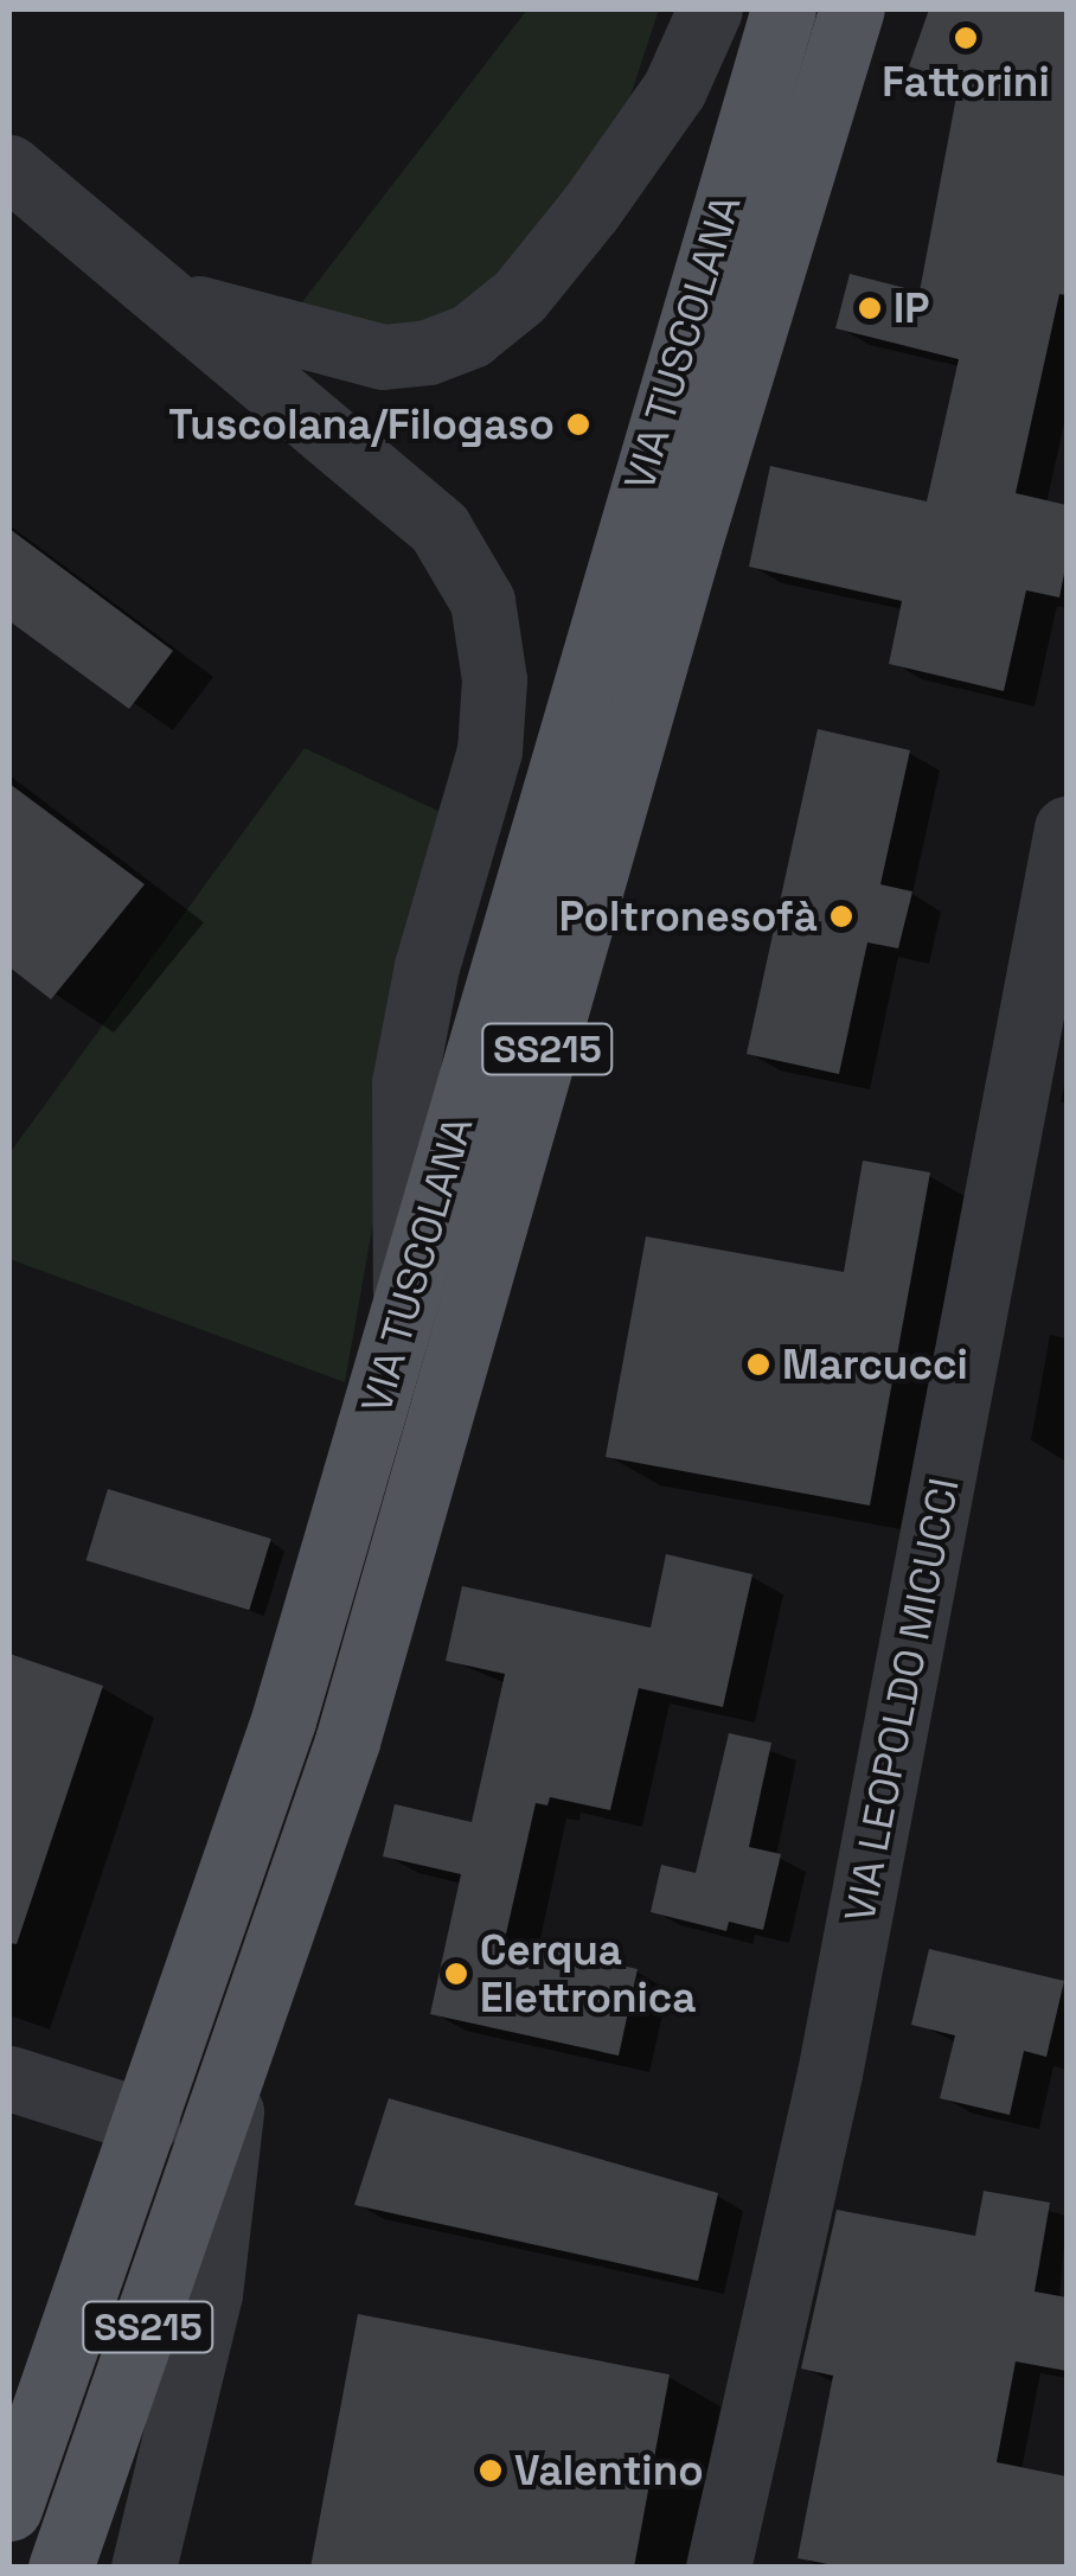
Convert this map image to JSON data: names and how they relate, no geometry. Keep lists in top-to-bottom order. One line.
{"streets":{"main road":["VIA TUSCOLANA","SS215"],"street":["VIA LEOPOLDO MICUCCI"]},"places":["Fattorini","IP","Tuscolana/Filogaso","Poltronesofà","Marcucci","Cerqua Elettronica","Valentino"]}
